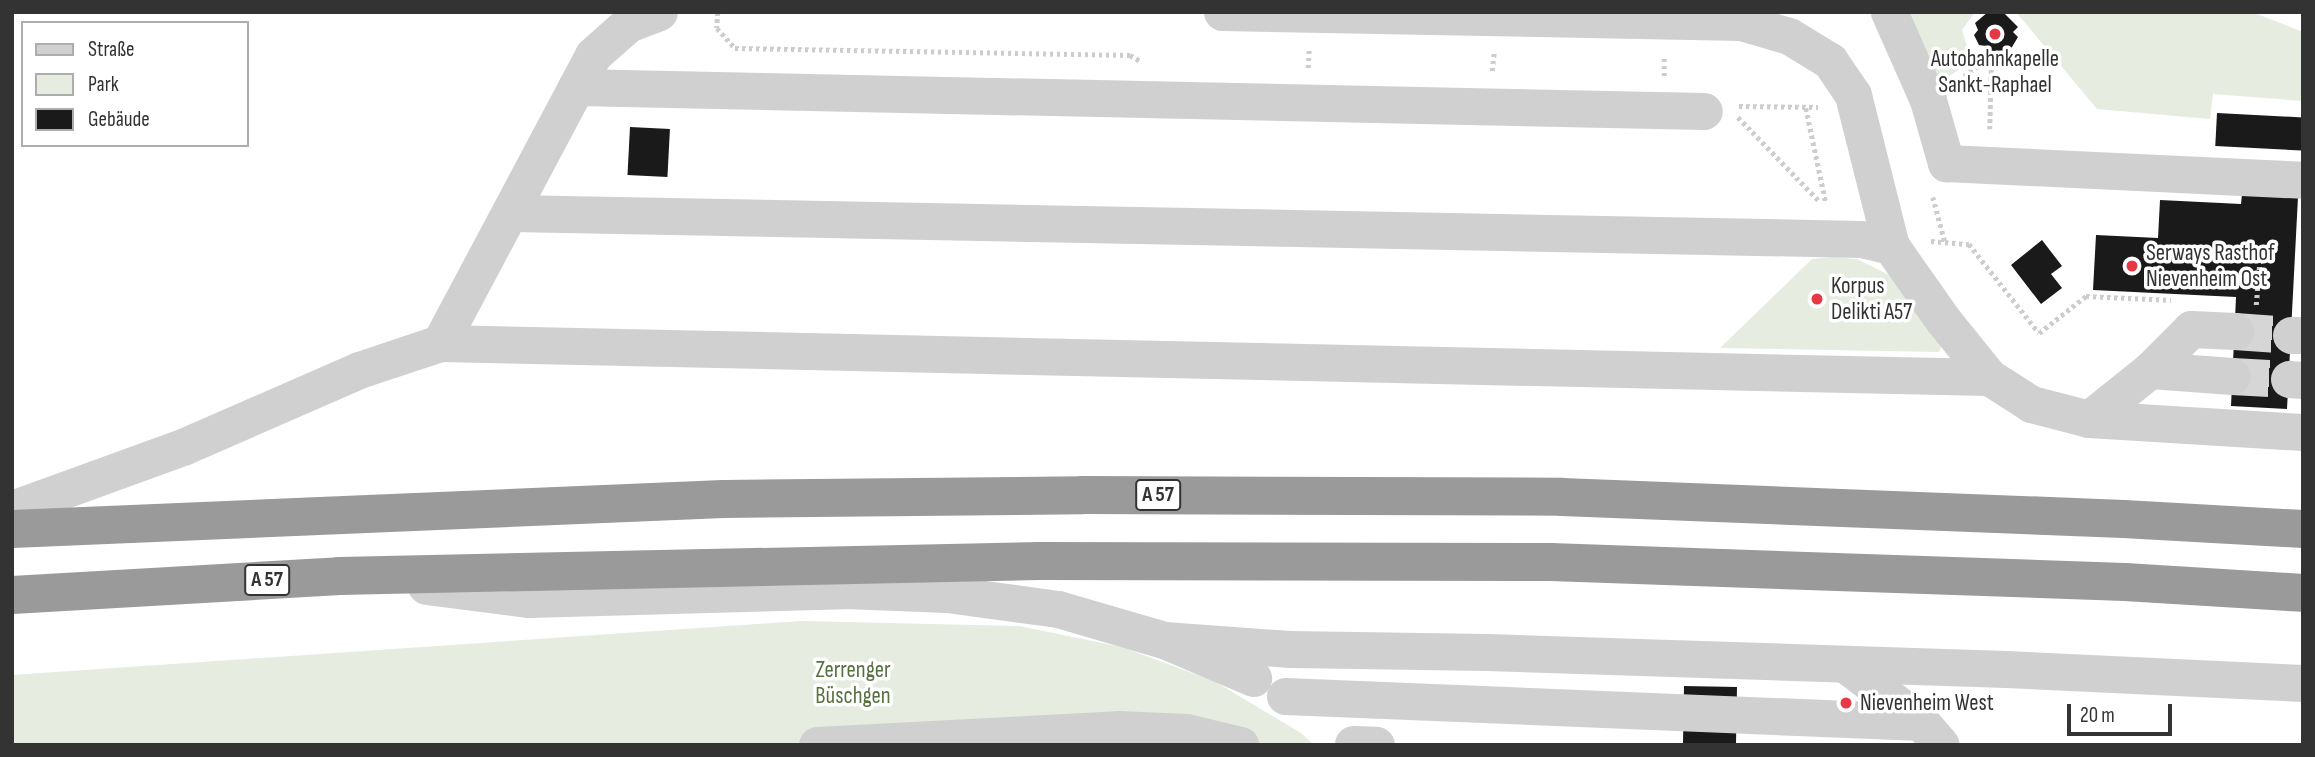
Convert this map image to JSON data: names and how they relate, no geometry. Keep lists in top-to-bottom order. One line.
{"streets":{"highway":["A 57"]},"parks":["Zerrenger Büschgen"],"places":["Autobahnkapelle Sankt-Raphael","Serways Rasthof Nievenheim Ost","Korpus Delikti A57","Nievenheim West"],"legend":["Straße","Park","Gebäude"],"scale_bar":"20 m"}
